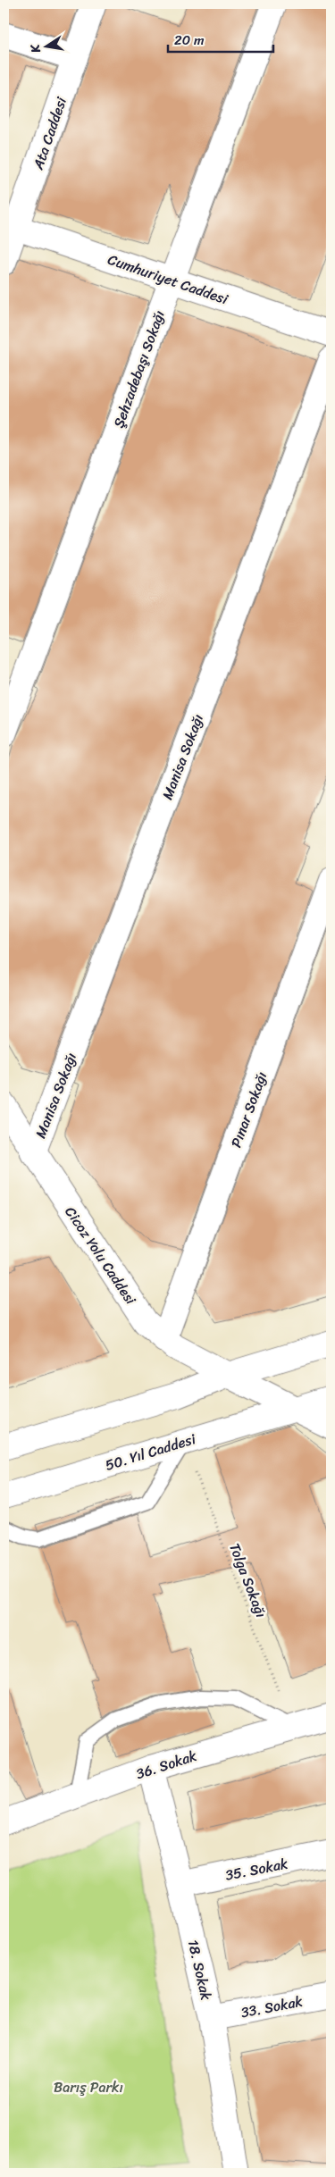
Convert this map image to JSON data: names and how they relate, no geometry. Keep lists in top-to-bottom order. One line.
{"streets":{"street":["Ata Caddesi","Cumhuriyet Caddesi","Şehzadebaşı Sokağı","Manisa Sokağı","Pınar Sokağı","Cicoz Yolu Caddesi","50. Yıl Caddesi","36. Sokak","35. Sokak","18. Sokak","33. Sokak"],"path":["Tolga Sokağı"]},"crossings":[["Ata Caddesi","Cumhuriyet Caddesi"],["Cumhuriyet Caddesi","Şehzadebaşı Sokağı"],["Manisa Sokağı","Cicoz Yolu Caddesi"],["Pınar Sokağı","Cicoz Yolu Caddesi"],["Cicoz Yolu Caddesi","50. Yıl Caddesi"],["50. Yıl Caddesi","Tolga Sokağı"],["Tolga Sokağı","36. Sokak"],["36. Sokak","18. Sokak"],["35. Sokak","18. Sokak"],["18. Sokak","33. Sokak"]],"parks":["Barış Parkı"],"scale_bar":"20 m","north":"left"}
